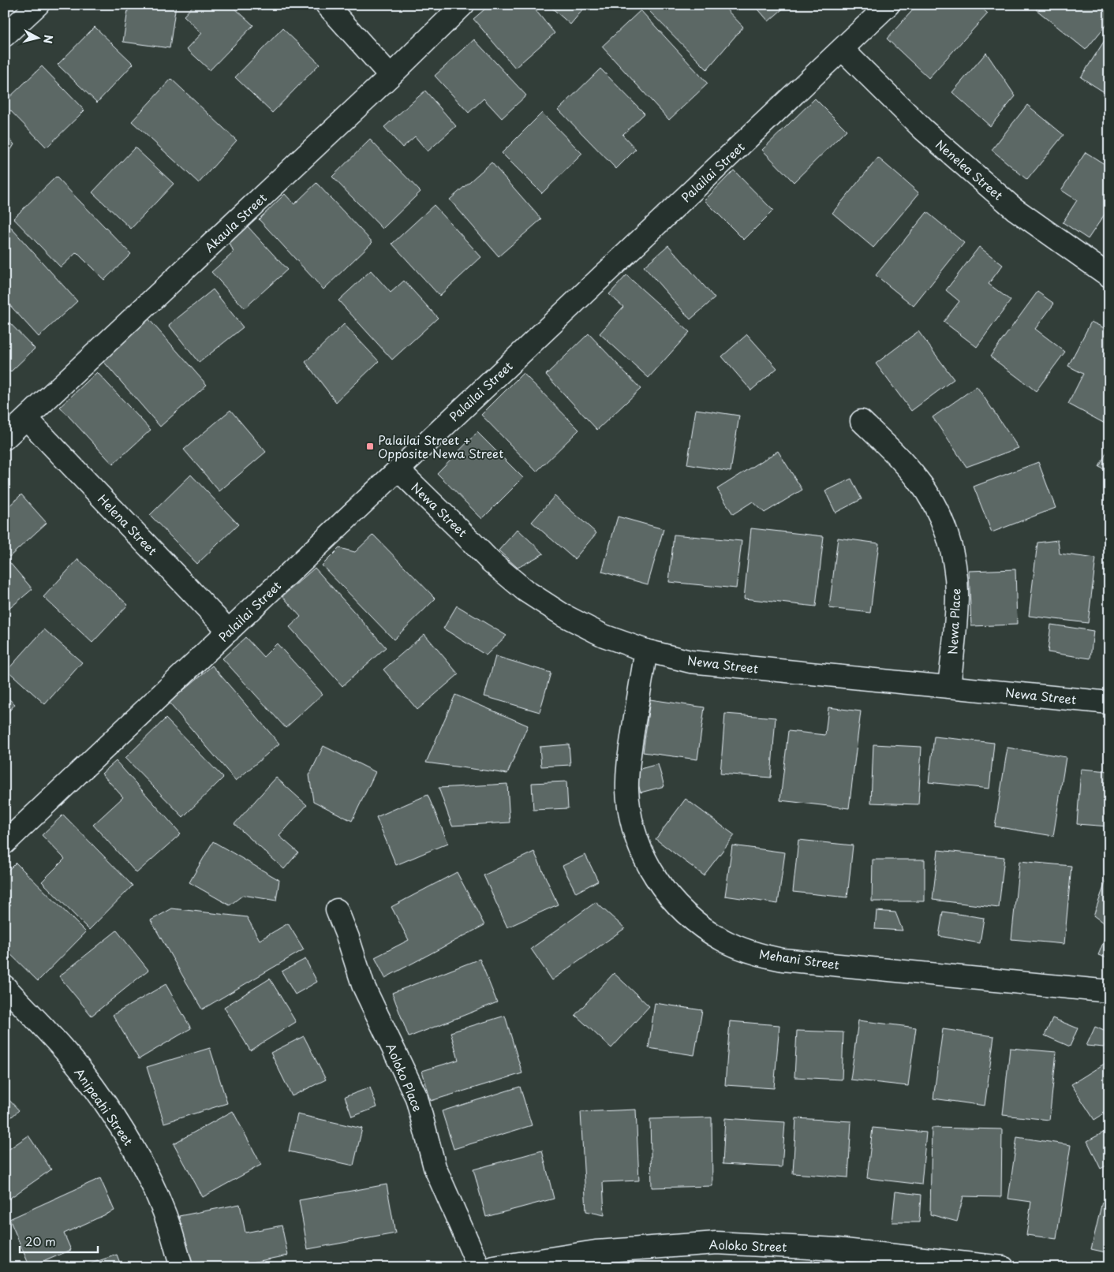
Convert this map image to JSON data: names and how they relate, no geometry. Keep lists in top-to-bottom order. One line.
{"streets":{"street":["Nenelea Street","Palailai Street","Akaula Street","Newa Street","Helena Street","Newa Place","Mehani Street","Aoloko Place","Anipeahi Street","Aoloko Street"]},"crossings":[["Nenelea Street","Palailai Street"],["Palailai Street","Newa Street"],["Palailai Street","Helena Street"],["Akaula Street","Helena Street"],["Newa Street","Newa Place"],["Newa Street","Mehani Street"]],"places":{"transit":["Palailai Street + Opposite Newa Street"]},"scale_bar":"20 m","north":"right"}
